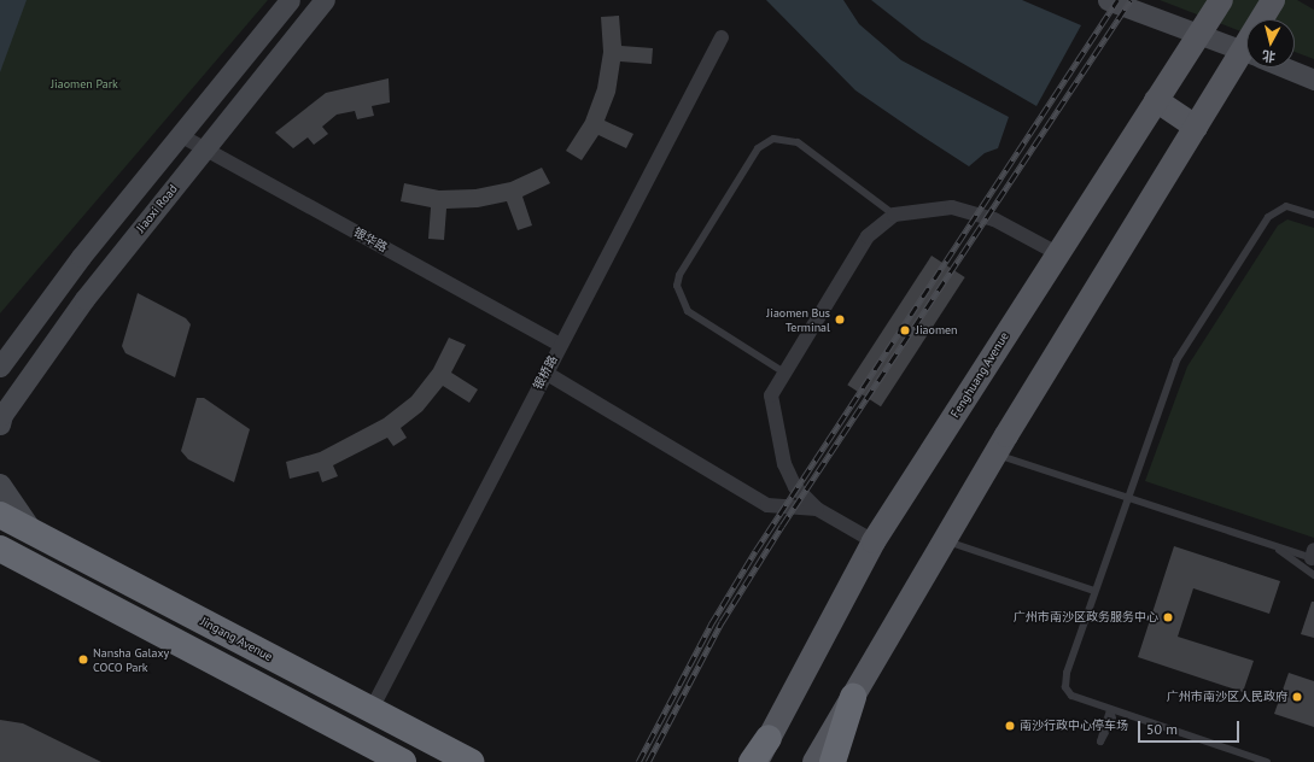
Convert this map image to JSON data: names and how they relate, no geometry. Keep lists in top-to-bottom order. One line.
{"streets":{"highway":["Jingang Avenue"],"main road":["Fenghuang Avenue"],"street":["Jiaoxi Road","银华路","银桥路"]},"crossings":[["Jiaoxi Road","银华路"],["银华路","银桥路"],["银桥路","Jingang Avenue"]],"parks":["Jiaomen Park"],"places":["Jiaomen Bus Terminal","Jiaomen","广州市南沙区政务服务中心","Nansha Galaxy COCO Park","广州市南沙区人民政府","南沙行政中心停车场"],"scale_bar":"50 m","north":"bottom"}
